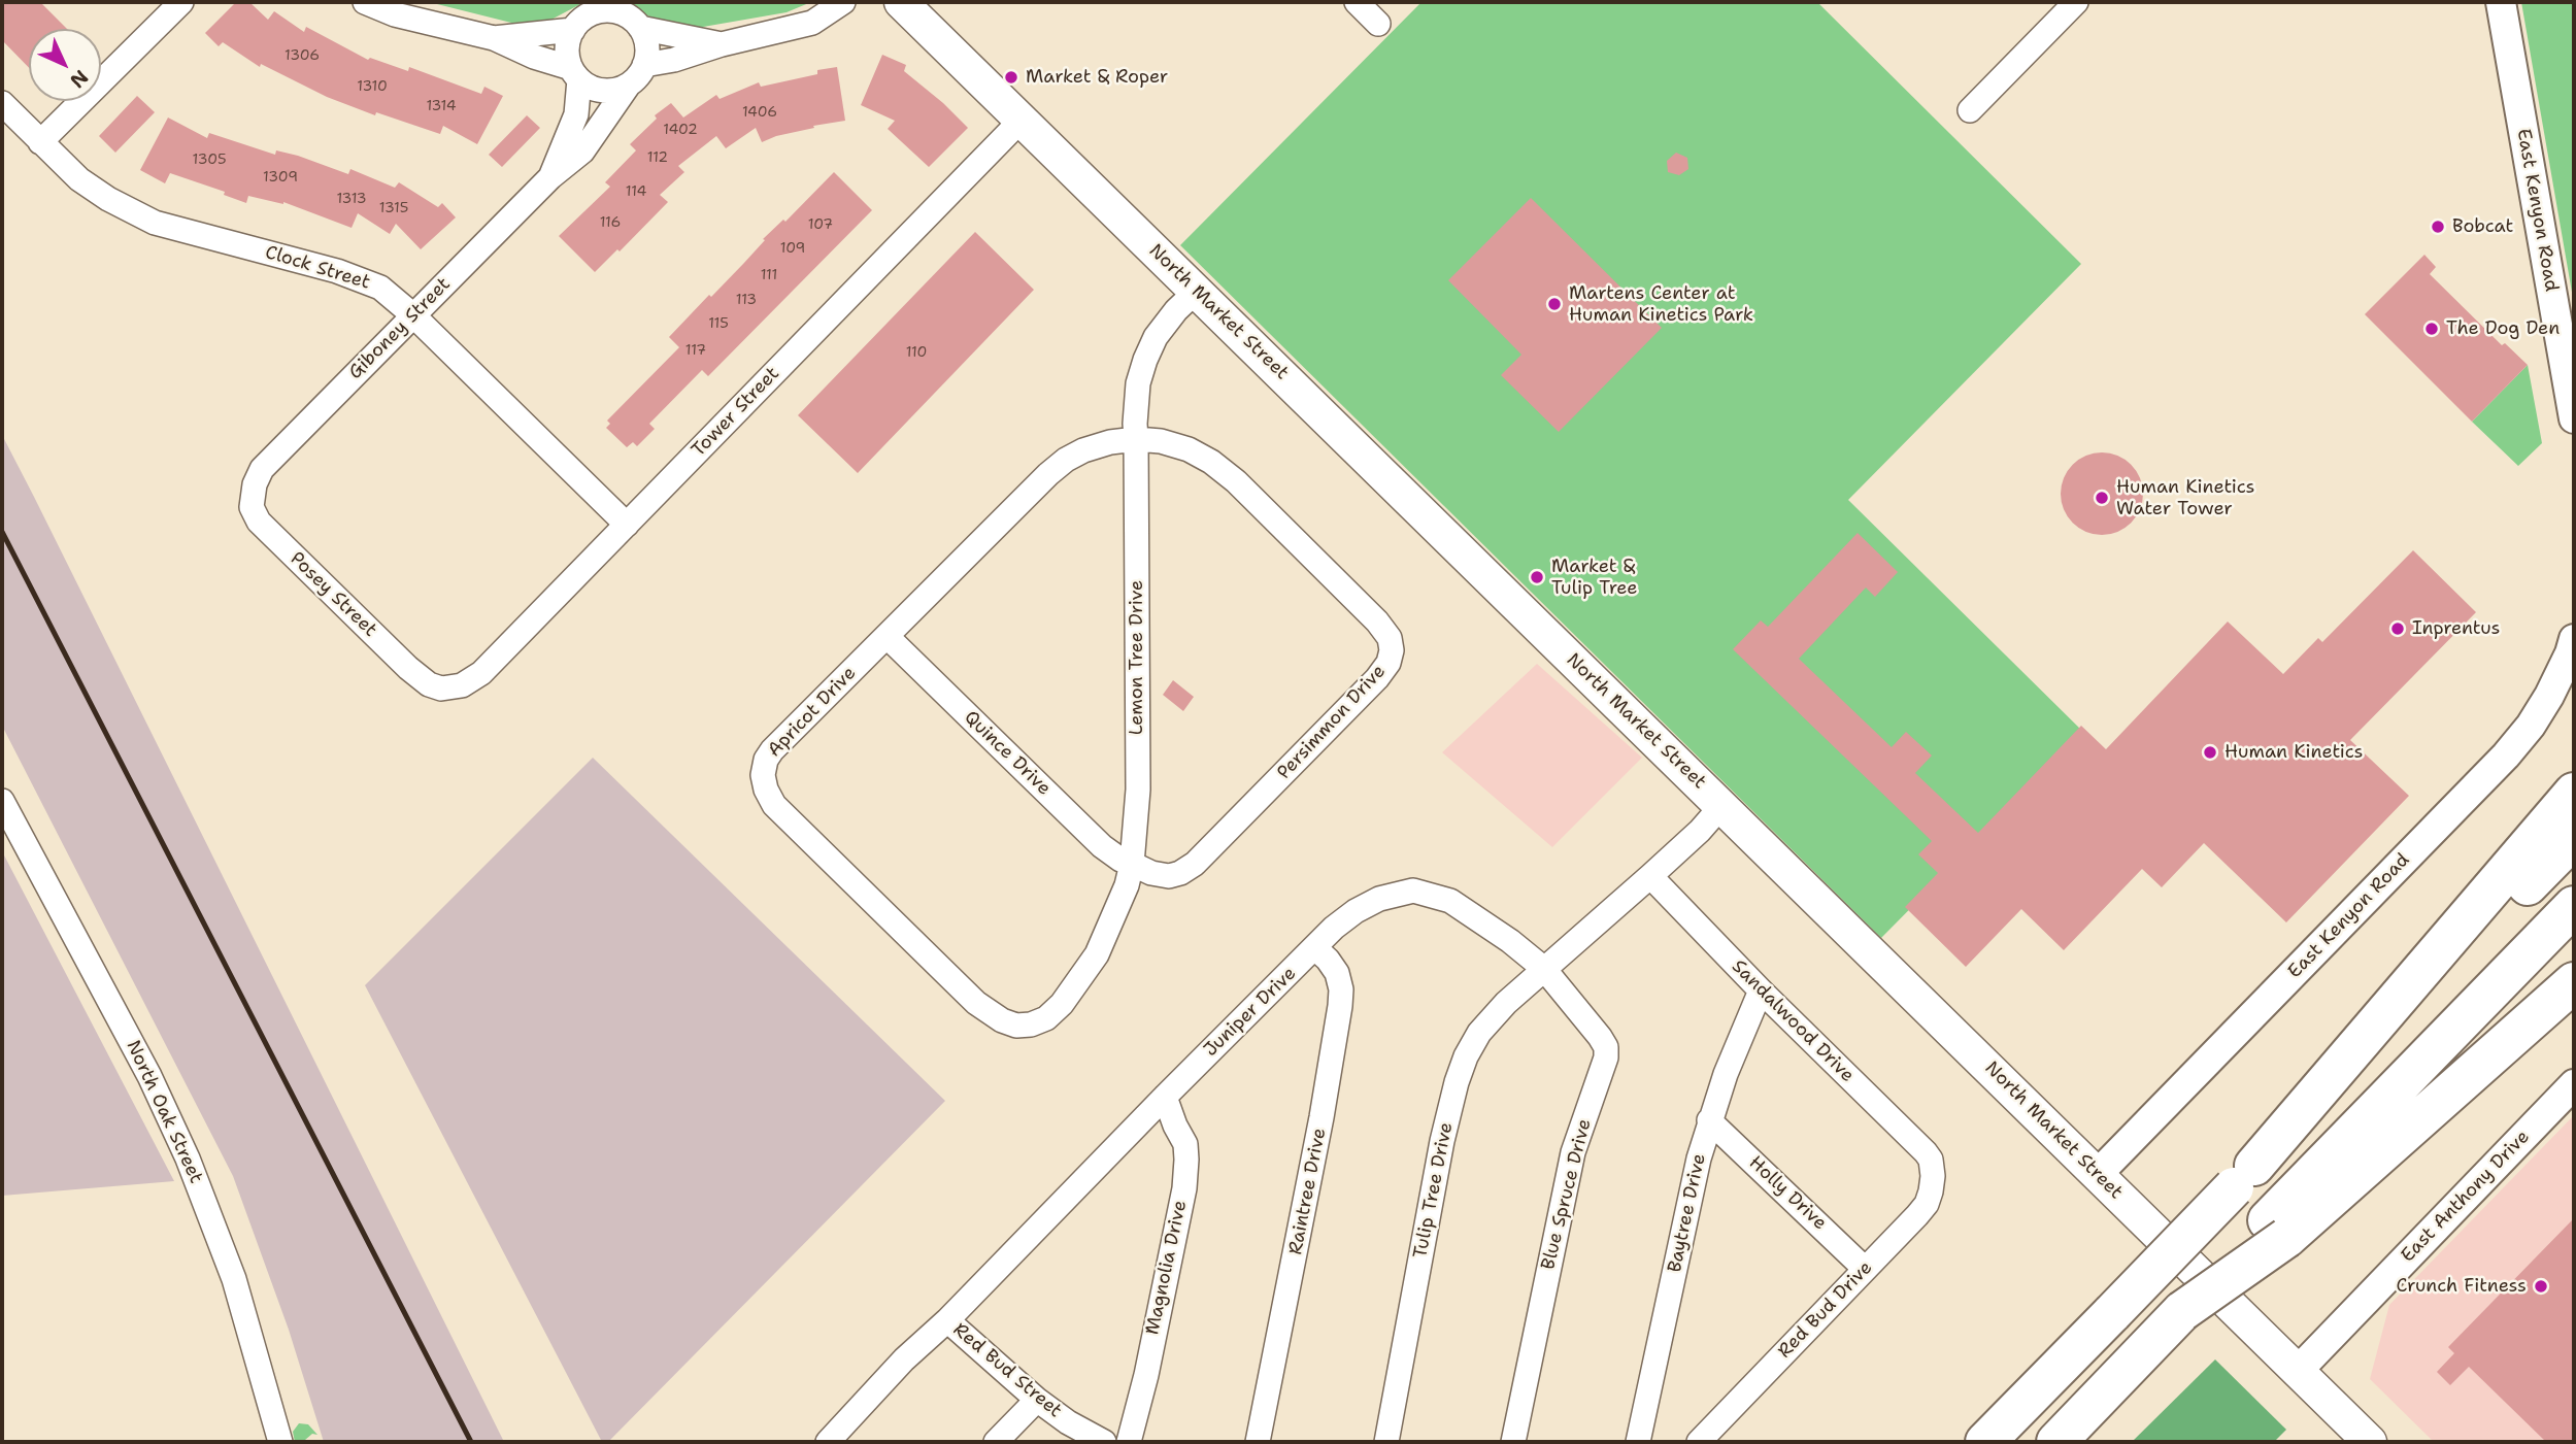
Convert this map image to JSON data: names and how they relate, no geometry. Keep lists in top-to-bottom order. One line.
{"streets":{"main road":["North Market Street"],"street":["East Kenyon Road","Clock Street","Giboney Street","Tower Street","Posey Street","Lemon Tree Drive","Apricot Drive","Persimmon Drive","Quince Drive","Juniper Drive","Sandalwood Drive","North Oak Street","Tulip Tree Drive","Raintree Drive","Holly Drive","Blue Spruce Drive","East Anthony Drive","Baytree Drive","Magnolia Drive","Red Bud Drive","Red Bud Street"]},"crossings":[["East Kenyon Road","North Market Street"],["Clock Street","Giboney Street"],["Clock Street","Tower Street"],["North Market Street","Tower Street"],["North Market Street","Lemon Tree Drive"],["North Market Street","East Anthony Drive"],["Giboney Street","Posey Street"],["Tower Street","Posey Street"],["Lemon Tree Drive","Apricot Drive"],["Lemon Tree Drive","Persimmon Drive"],["Lemon Tree Drive","Quince Drive"],["Apricot Drive","Persimmon Drive"],["Apricot Drive","Quince Drive"],["Persimmon Drive","Quince Drive"],["Juniper Drive","Tulip Tree Drive"],["Juniper Drive","Raintree Drive"],["Juniper Drive","Blue Spruce Drive"],["Juniper Drive","Magnolia Drive"],["Juniper Drive","Red Bud Street"],["Sandalwood Drive","Baytree Drive"],["Sandalwood Drive","Red Bud Drive"],["Tulip Tree Drive","Blue Spruce Drive"],["Holly Drive","Baytree Drive"],["Holly Drive","Red Bud Drive"]],"places":["Market & Roper","Bobcat","Martens Center at Human Kinetics Park","The Dog Den","Human Kinetics Water Tower","Market & Tulip Tree","Inprentus","Human Kinetics","Crunch Fitness"],"house_numbers":["1306","1310","1314","1406","1402","112","1305","1309","114","1313","1315","116","107","109","111","113","115","117","110"],"north":"bottom right"}
